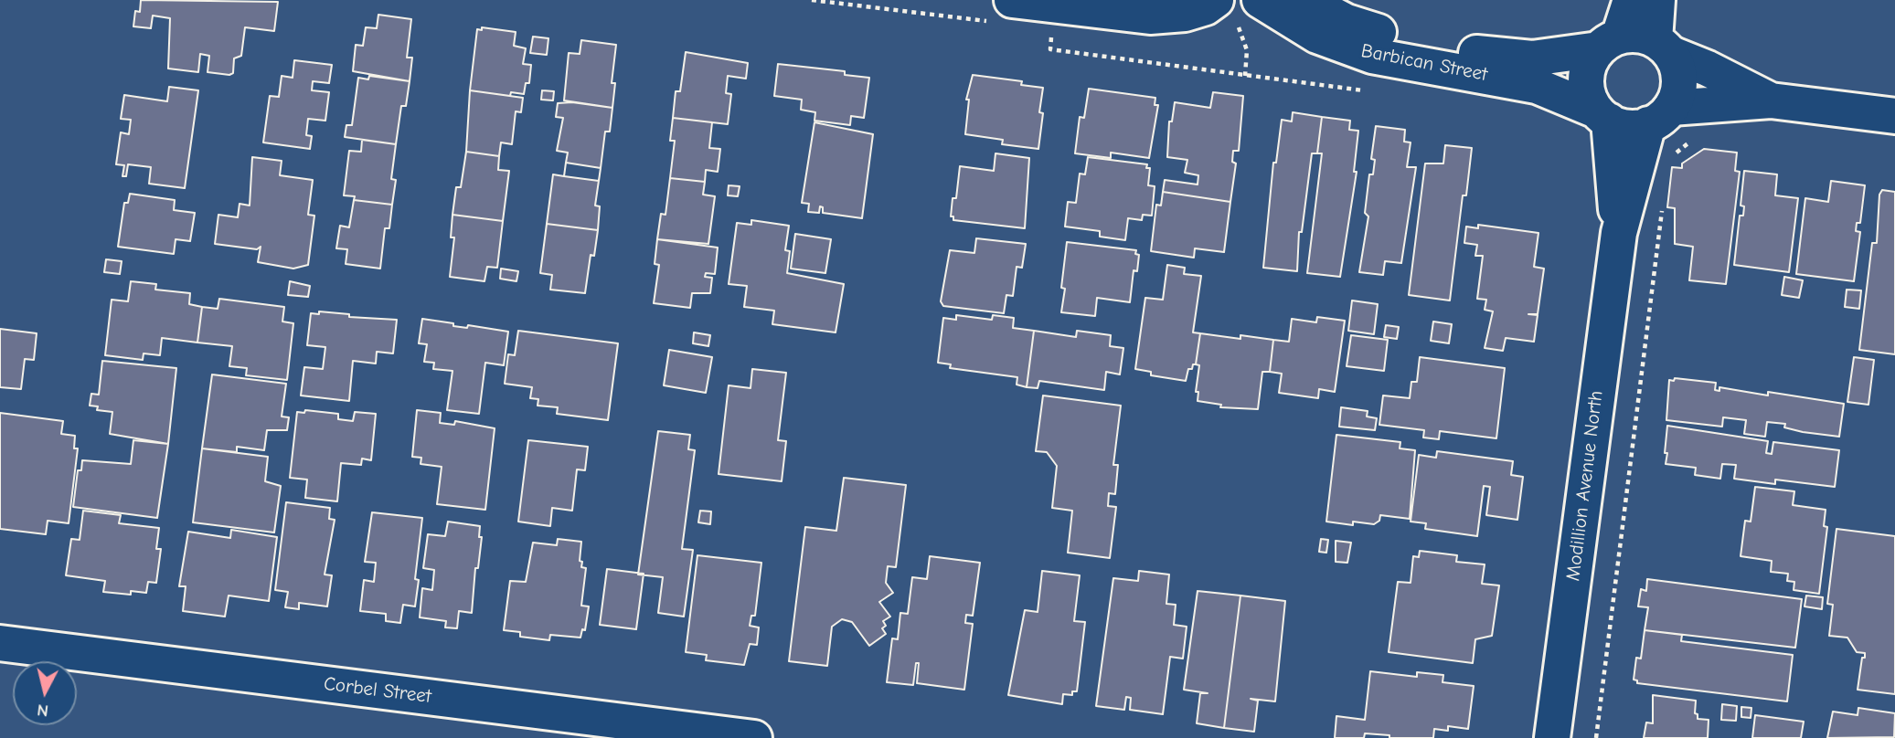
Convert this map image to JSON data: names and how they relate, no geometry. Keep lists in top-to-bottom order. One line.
{"streets":{"street":["Barbican Street","Modillion Avenue North","Corbel Street"]},"crossings":[["Barbican Street","Modillion Avenue North"]],"north":"bottom"}
